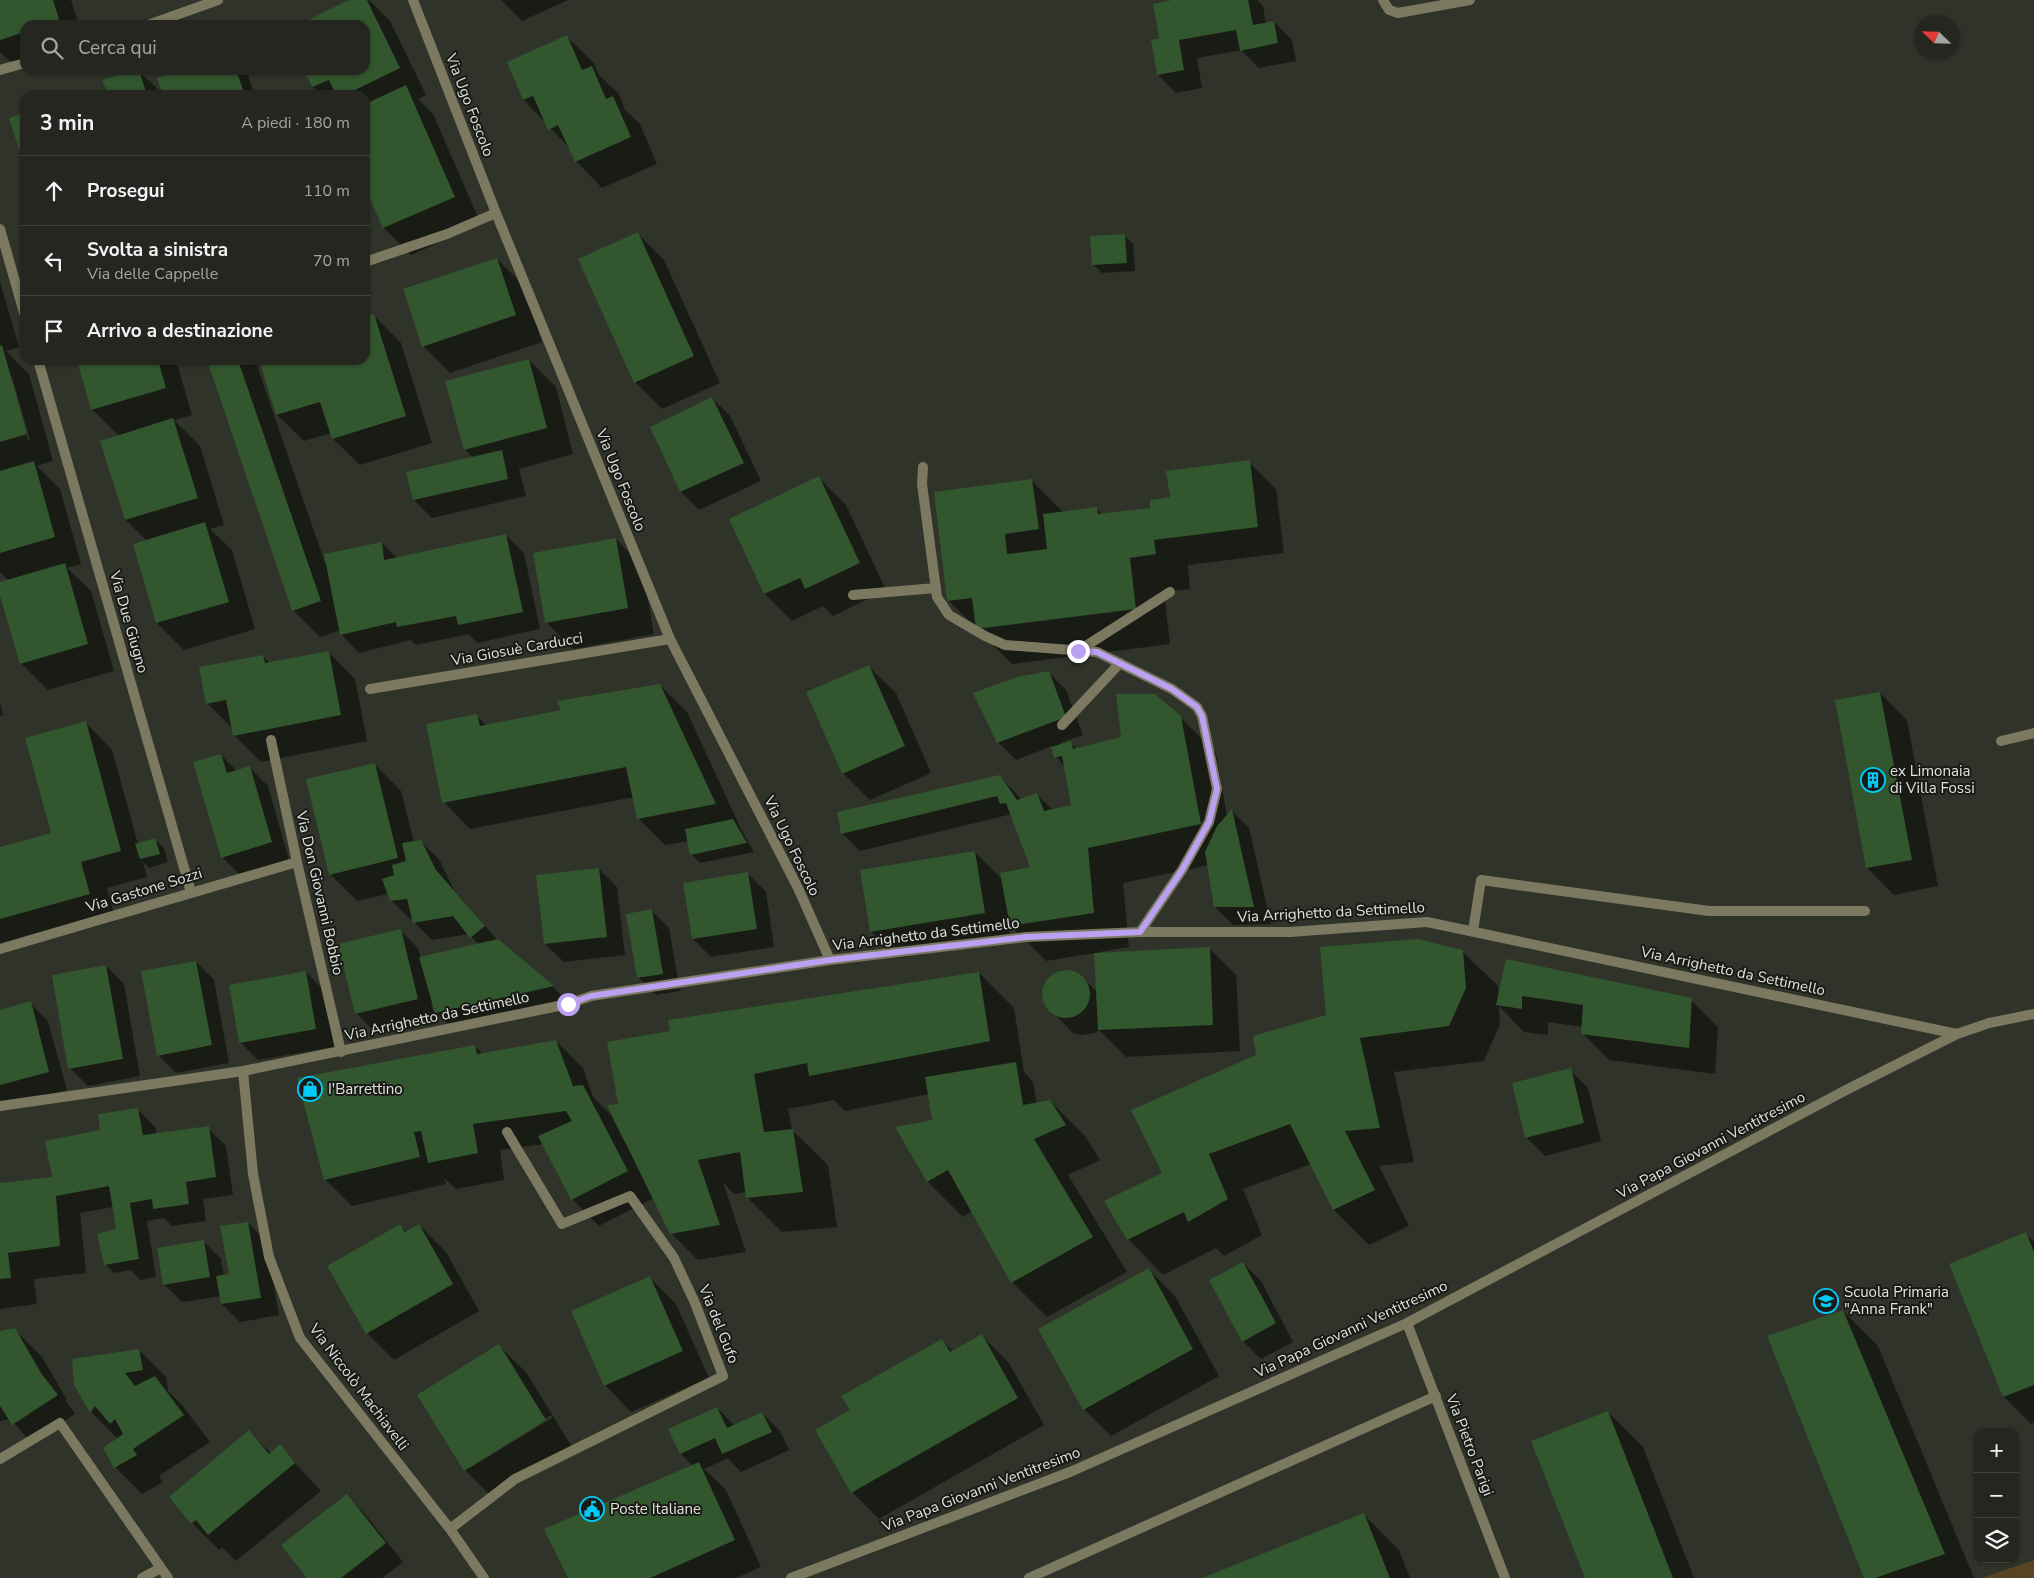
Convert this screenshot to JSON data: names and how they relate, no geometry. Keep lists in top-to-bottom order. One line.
{"streets":{"street":["Via Ugo Foscolo","Via Due Giugno","Via Giosuè Carducci","Via Gastone Sozzi","Via Don Giovanni Bobbio","Via Arrighetto da Settimello","Via Papa Giovanni Ventitresimo","Via del Gufo","Via Niccolò Machiavelli","Via Pietro Parigi"]},"crossings":[["Via Ugo Foscolo","Via Giosuè Carducci"],["Via Ugo Foscolo","Via Arrighetto da Settimello"],["Via Due Giugno","Via Gastone Sozzi"],["Via Gastone Sozzi","Via Don Giovanni Bobbio"],["Via Don Giovanni Bobbio","Via Arrighetto da Settimello"],["Via Arrighetto da Settimello","Via Papa Giovanni Ventitresimo"],["Via Arrighetto da Settimello","Via Niccolò Machiavelli"],["Via Papa Giovanni Ventitresimo","Via Pietro Parigi"],["Via del Gufo","Via Niccolò Machiavelli"]],"places":{"building":["ex Limonaia di Villa Fossi"],"shop":["I'Barrettino"],"school or university":["Scuola Primaria \"Anna Frank\""],"public building":["Poste Italiane"]},"north":"top left","page":{"search":"Cerca qui","heading":["3 min","A piedi · 180 m"],"list":[["Prosegui","110 m"],["Svolta a sinistra","Via delle Cappelle","70 m"],"Arrivo a destinazione"],"map_buttons":["+","−"]}}
